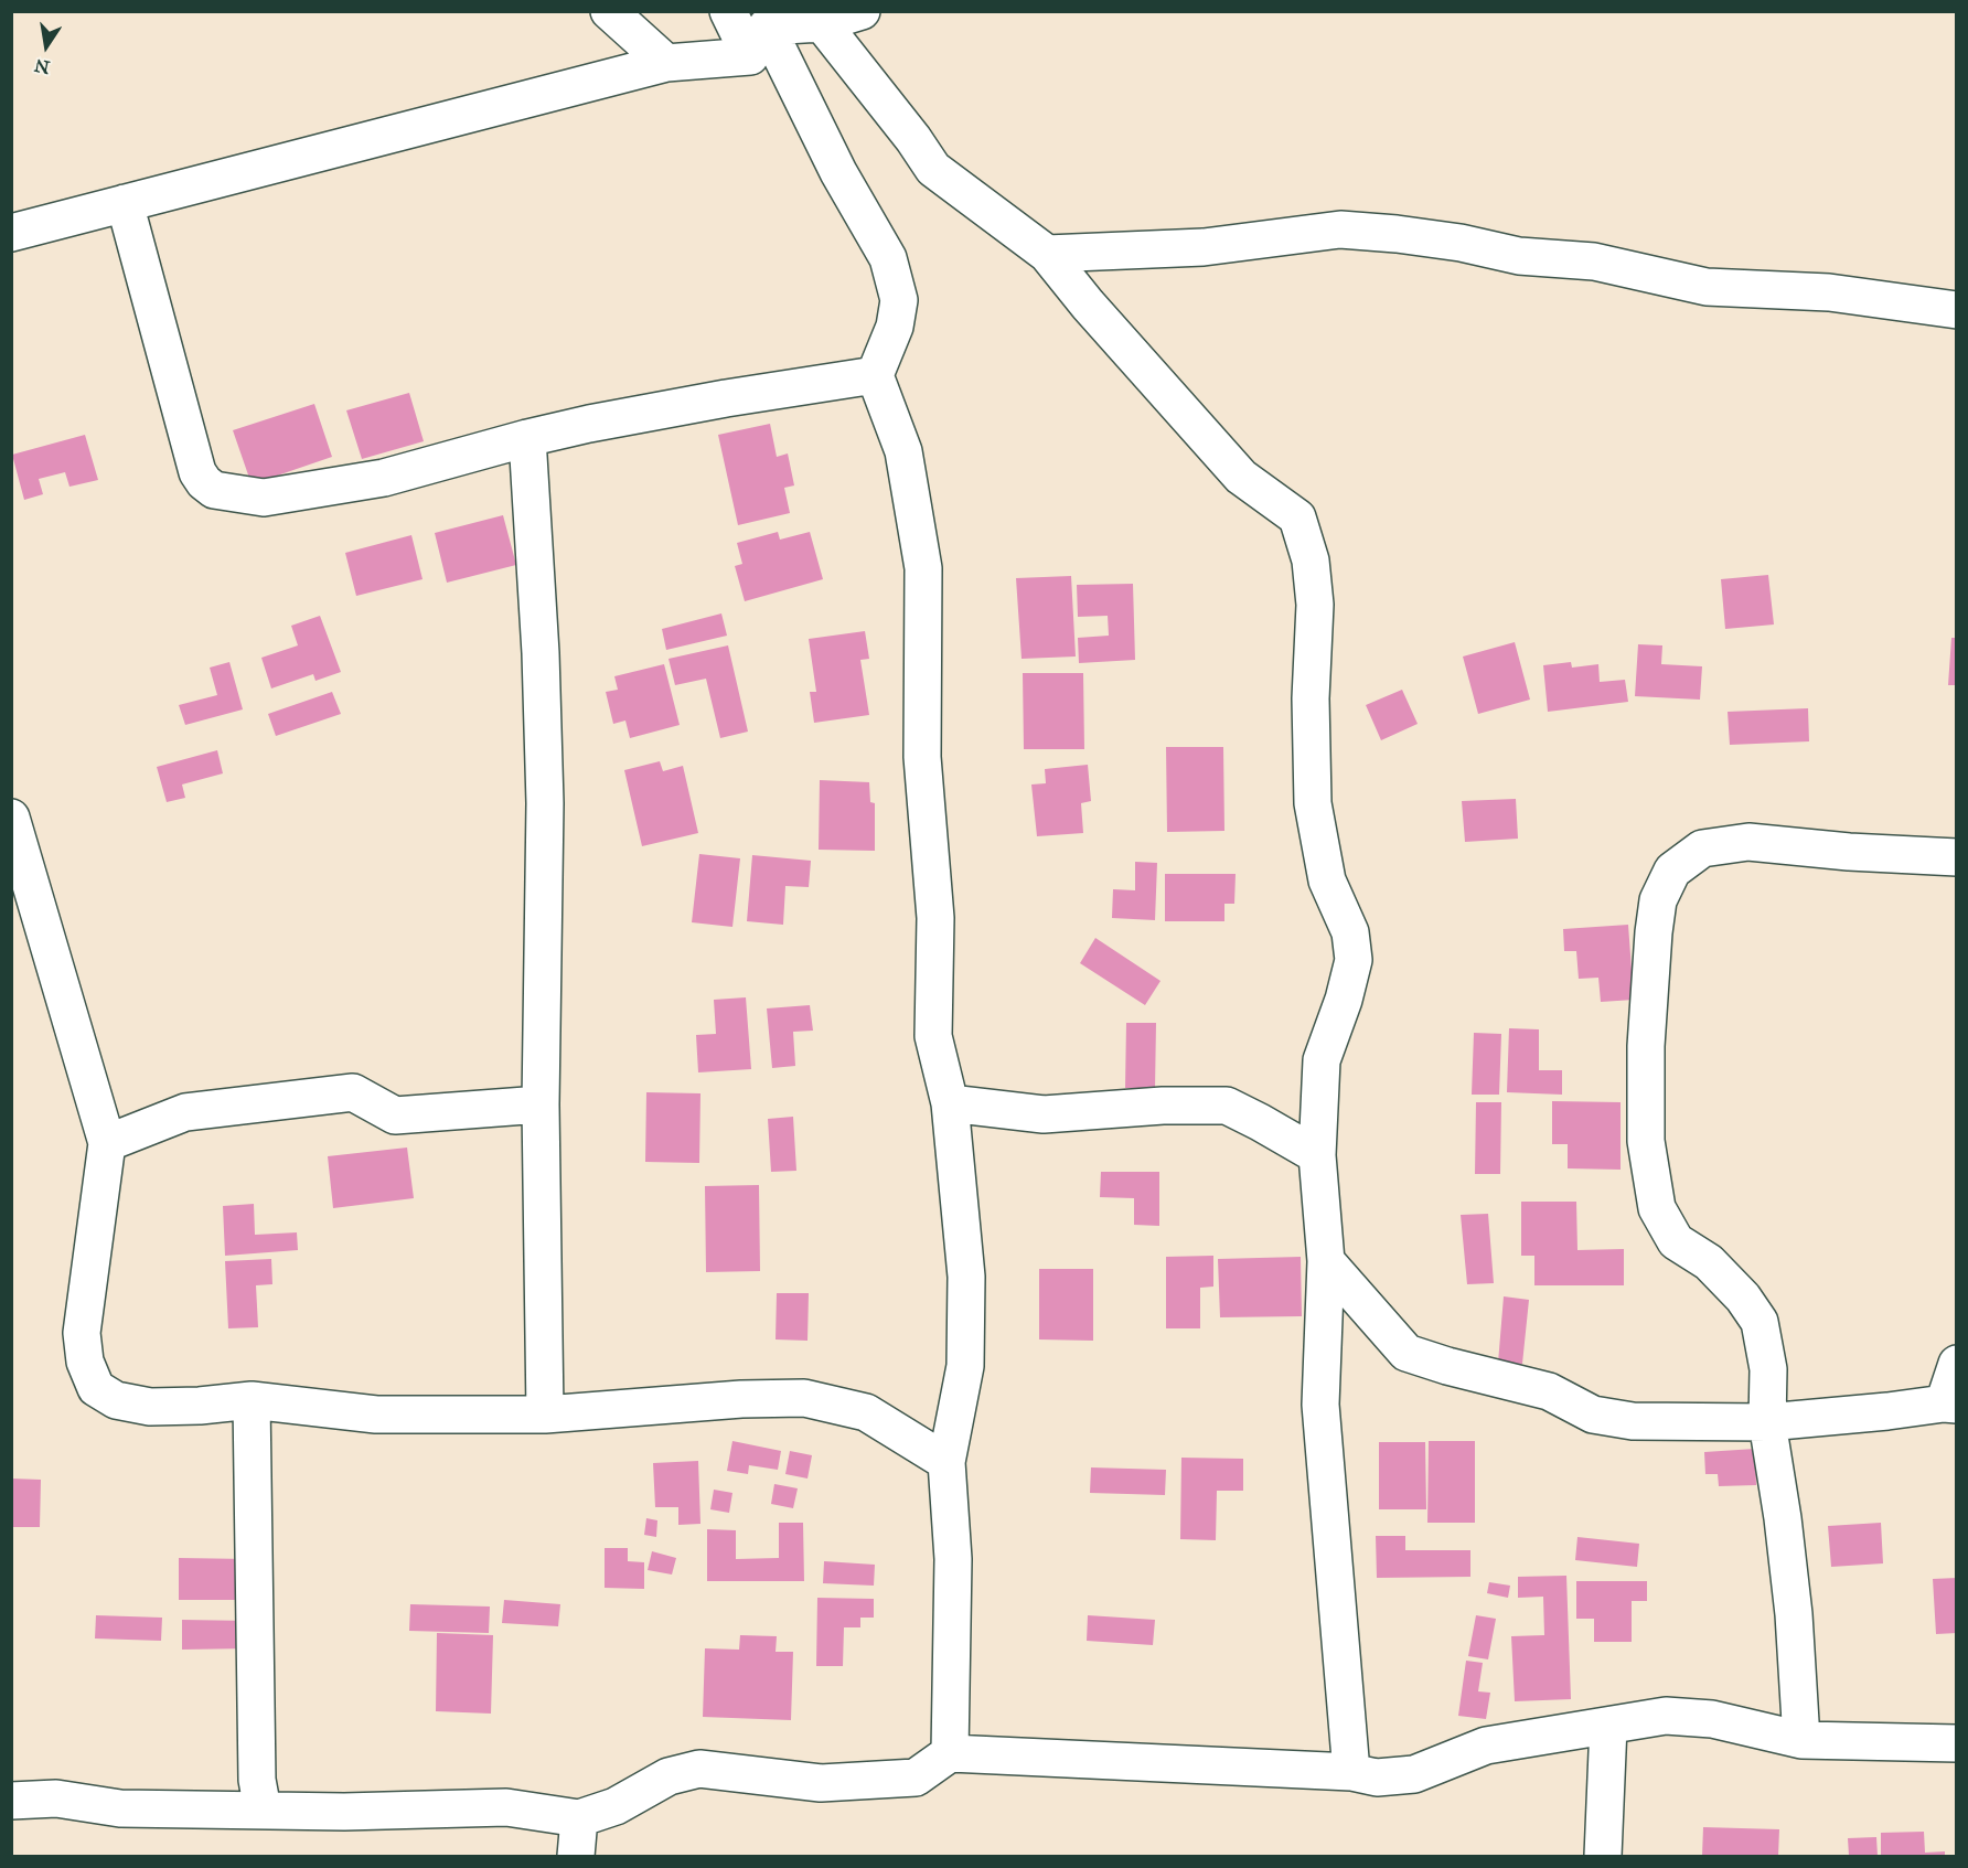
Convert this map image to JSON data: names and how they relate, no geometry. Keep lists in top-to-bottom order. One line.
{"north":"bottom"}
